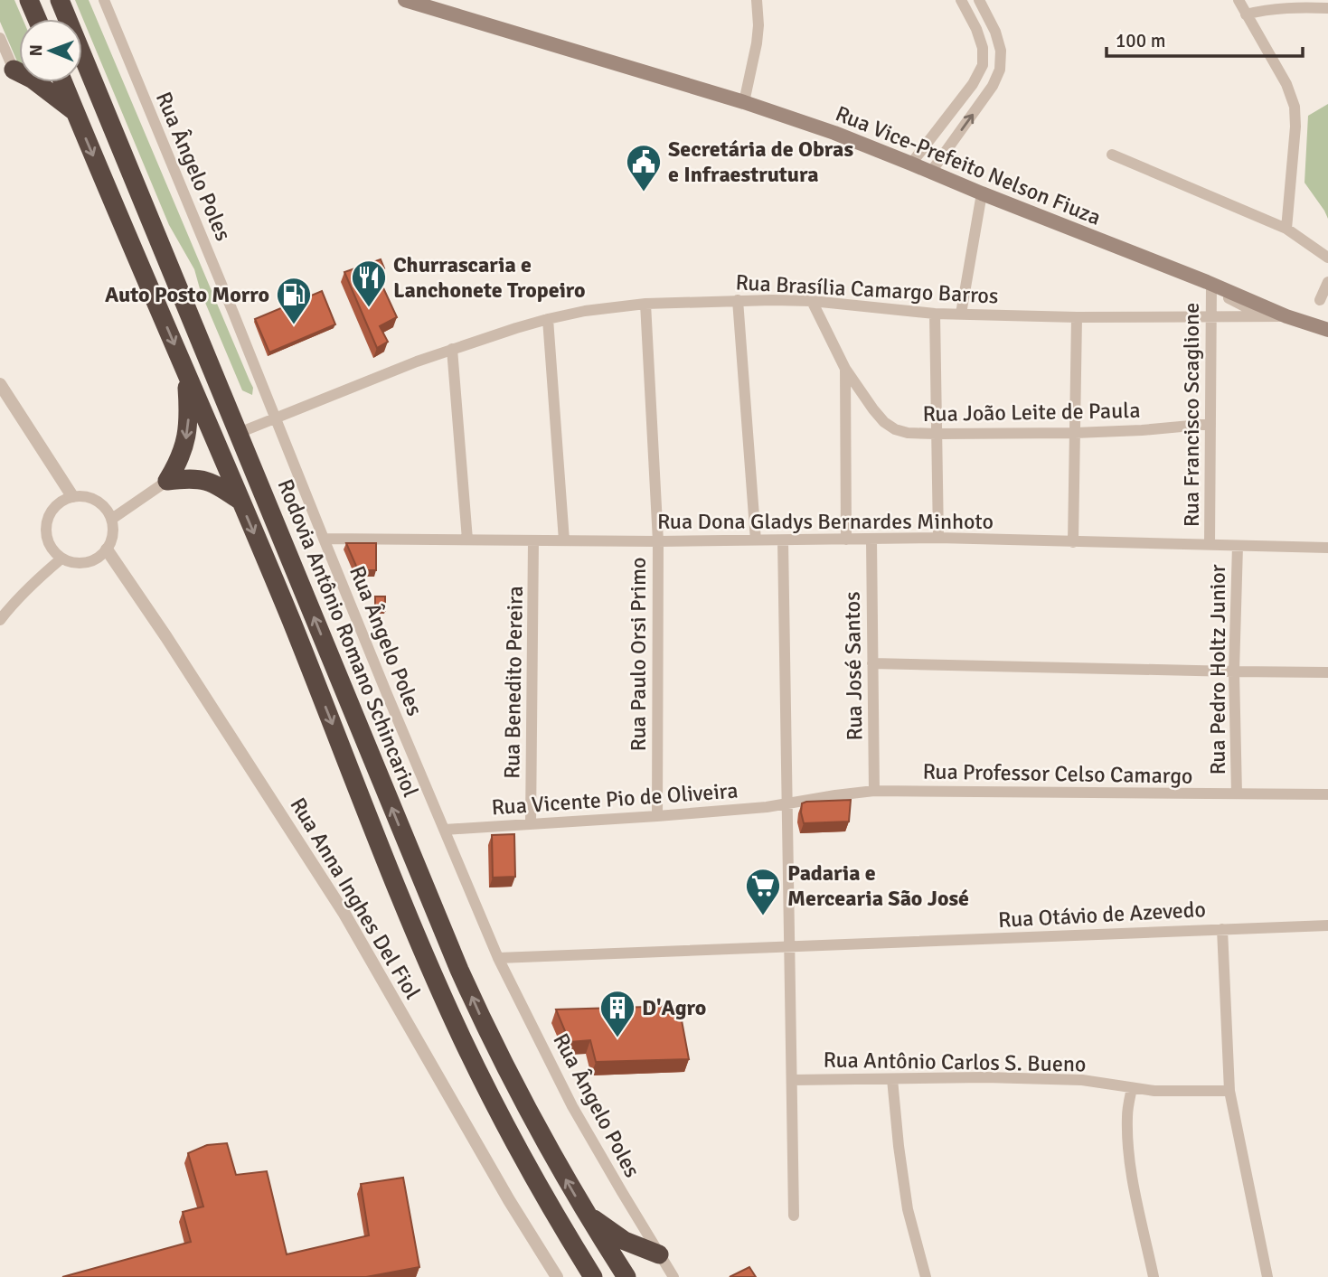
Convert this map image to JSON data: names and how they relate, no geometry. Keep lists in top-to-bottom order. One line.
{"streets":{"highway":["Rodovia Antônio Romano Schincariol"],"main road":["Rua Vice-Prefeito Nelson Fiuza"],"street":["Rua Ângelo Poles","Rua Brasília Camargo Barros","Rua João Leite de Paula","Rua Francisco Scaglione","Rua Dona Gladys Bernardes Minhoto","Rua Paulo Orsi Primo","Rua José Santos","Rua Pedro Holtz Junior","Rua Benedito Pereira","Rua Professor Celso Camargo","Rua Vicente Pio de Oliveira","Rua Anna Inghes Del Fiol","Rua Otávio de Azevedo","Rua Antônio Carlos S. Bueno"]},"crossings":[["Rua Vice-Prefeito Nelson Fiuza","Rua Brasília Camargo Barros"],["Rua Vice-Prefeito Nelson Fiuza","Rua Francisco Scaglione"],["Rua Ângelo Poles","Rua Brasília Camargo Barros"],["Rua Ângelo Poles","Rua Dona Gladys Bernardes Minhoto"],["Rua Ângelo Poles","Rua Vicente Pio de Oliveira"],["Rua Ângelo Poles","Rua Otávio de Azevedo"],["Rua Brasília Camargo Barros","Rua João Leite de Paula"],["Rua Brasília Camargo Barros","Rua Francisco Scaglione"],["Rua Brasília Camargo Barros","Rodovia Antônio Romano Schincariol"],["Rua Brasília Camargo Barros","Rua Paulo Orsi Primo"],["Rua João Leite de Paula","Rua Francisco Scaglione"],["Rua João Leite de Paula","Rua Dona Gladys Bernardes Minhoto"],["Rua Francisco Scaglione","Rua Dona Gladys Bernardes Minhoto"],["Rua Dona Gladys Bernardes Minhoto","Rua Paulo Orsi Primo"],["Rua Dona Gladys Bernardes Minhoto","Rua José Santos"],["Rua Dona Gladys Bernardes Minhoto","Rua Pedro Holtz Junior"],["Rua Dona Gladys Bernardes Minhoto","Rua Benedito Pereira"],["Rua Paulo Orsi Primo","Rua Vicente Pio de Oliveira"],["Rua José Santos","Rua Professor Celso Camargo"],["Rua Pedro Holtz Junior","Rua Professor Celso Camargo"],["Rua Benedito Pereira","Rua Vicente Pio de Oliveira"],["Rua Professor Celso Camargo","Rua Vicente Pio de Oliveira"]],"places":{"public building":["Secretária de Obras e Infraestrutura"],"restaurant":["Churrascaria e Lanchonete Tropeiro"],"fuel station":["Auto Posto Morro"],"supermarket":["Padaria e Mercearia São José"],"building":["D'Agro"]},"scale_bar":"100 m","north":"left"}
